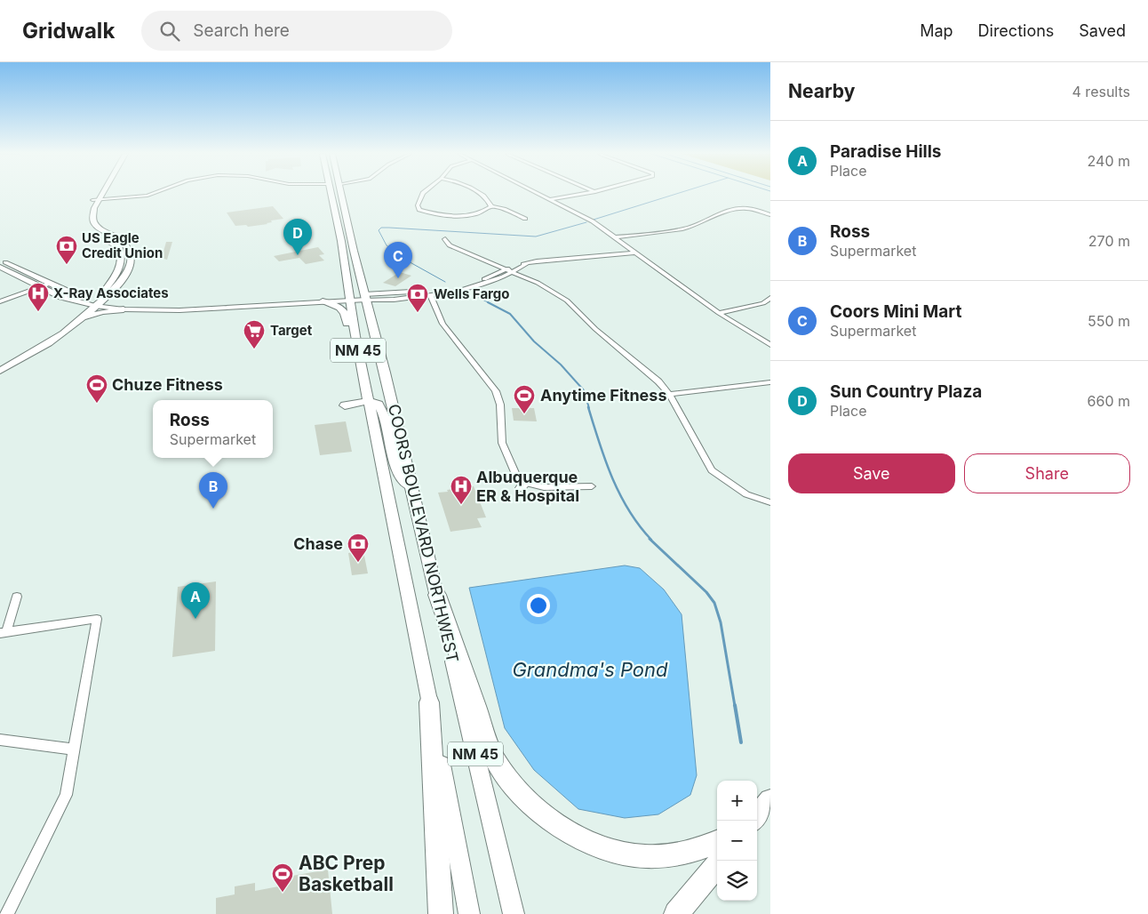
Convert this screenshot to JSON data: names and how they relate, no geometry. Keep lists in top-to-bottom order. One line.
{"streets":{"main road":["NM 45","COORS BOULEVARD NORTHWEST"]},"water":["Grandma's Pond"],"places":{"bank":["US Eagle Credit Union","Wells Fargo","Chase"],"hospital":["X-Ray Associates","Albuquerque ER & Hospital"],"supermarket":["Target"],"sports":["Chuze Fitness","Anytime Fitness","ABC Prep Basketball"]},"page":{"header":"Gridwalk","search":"Search here","nav":["Map","Directions","Saved"],"heading":["Nearby","4 results"],"list":[{"mark":"A","name":"Paradise Hills","note":"Place","value":"240 m"},{"mark":"B","name":"Ross","note":"Supermarket","value":"270 m"},{"mark":"C","name":"Coors Mini Mart","note":"Supermarket","value":"550 m"},{"mark":"D","name":"Sun Country Plaza","note":"Place","value":"660 m"}],"pins":["D","C","B","A"],"popup":["Ross","Supermarket"],"buttons":["Save","Share"],"map_buttons":["+","−"]}}
